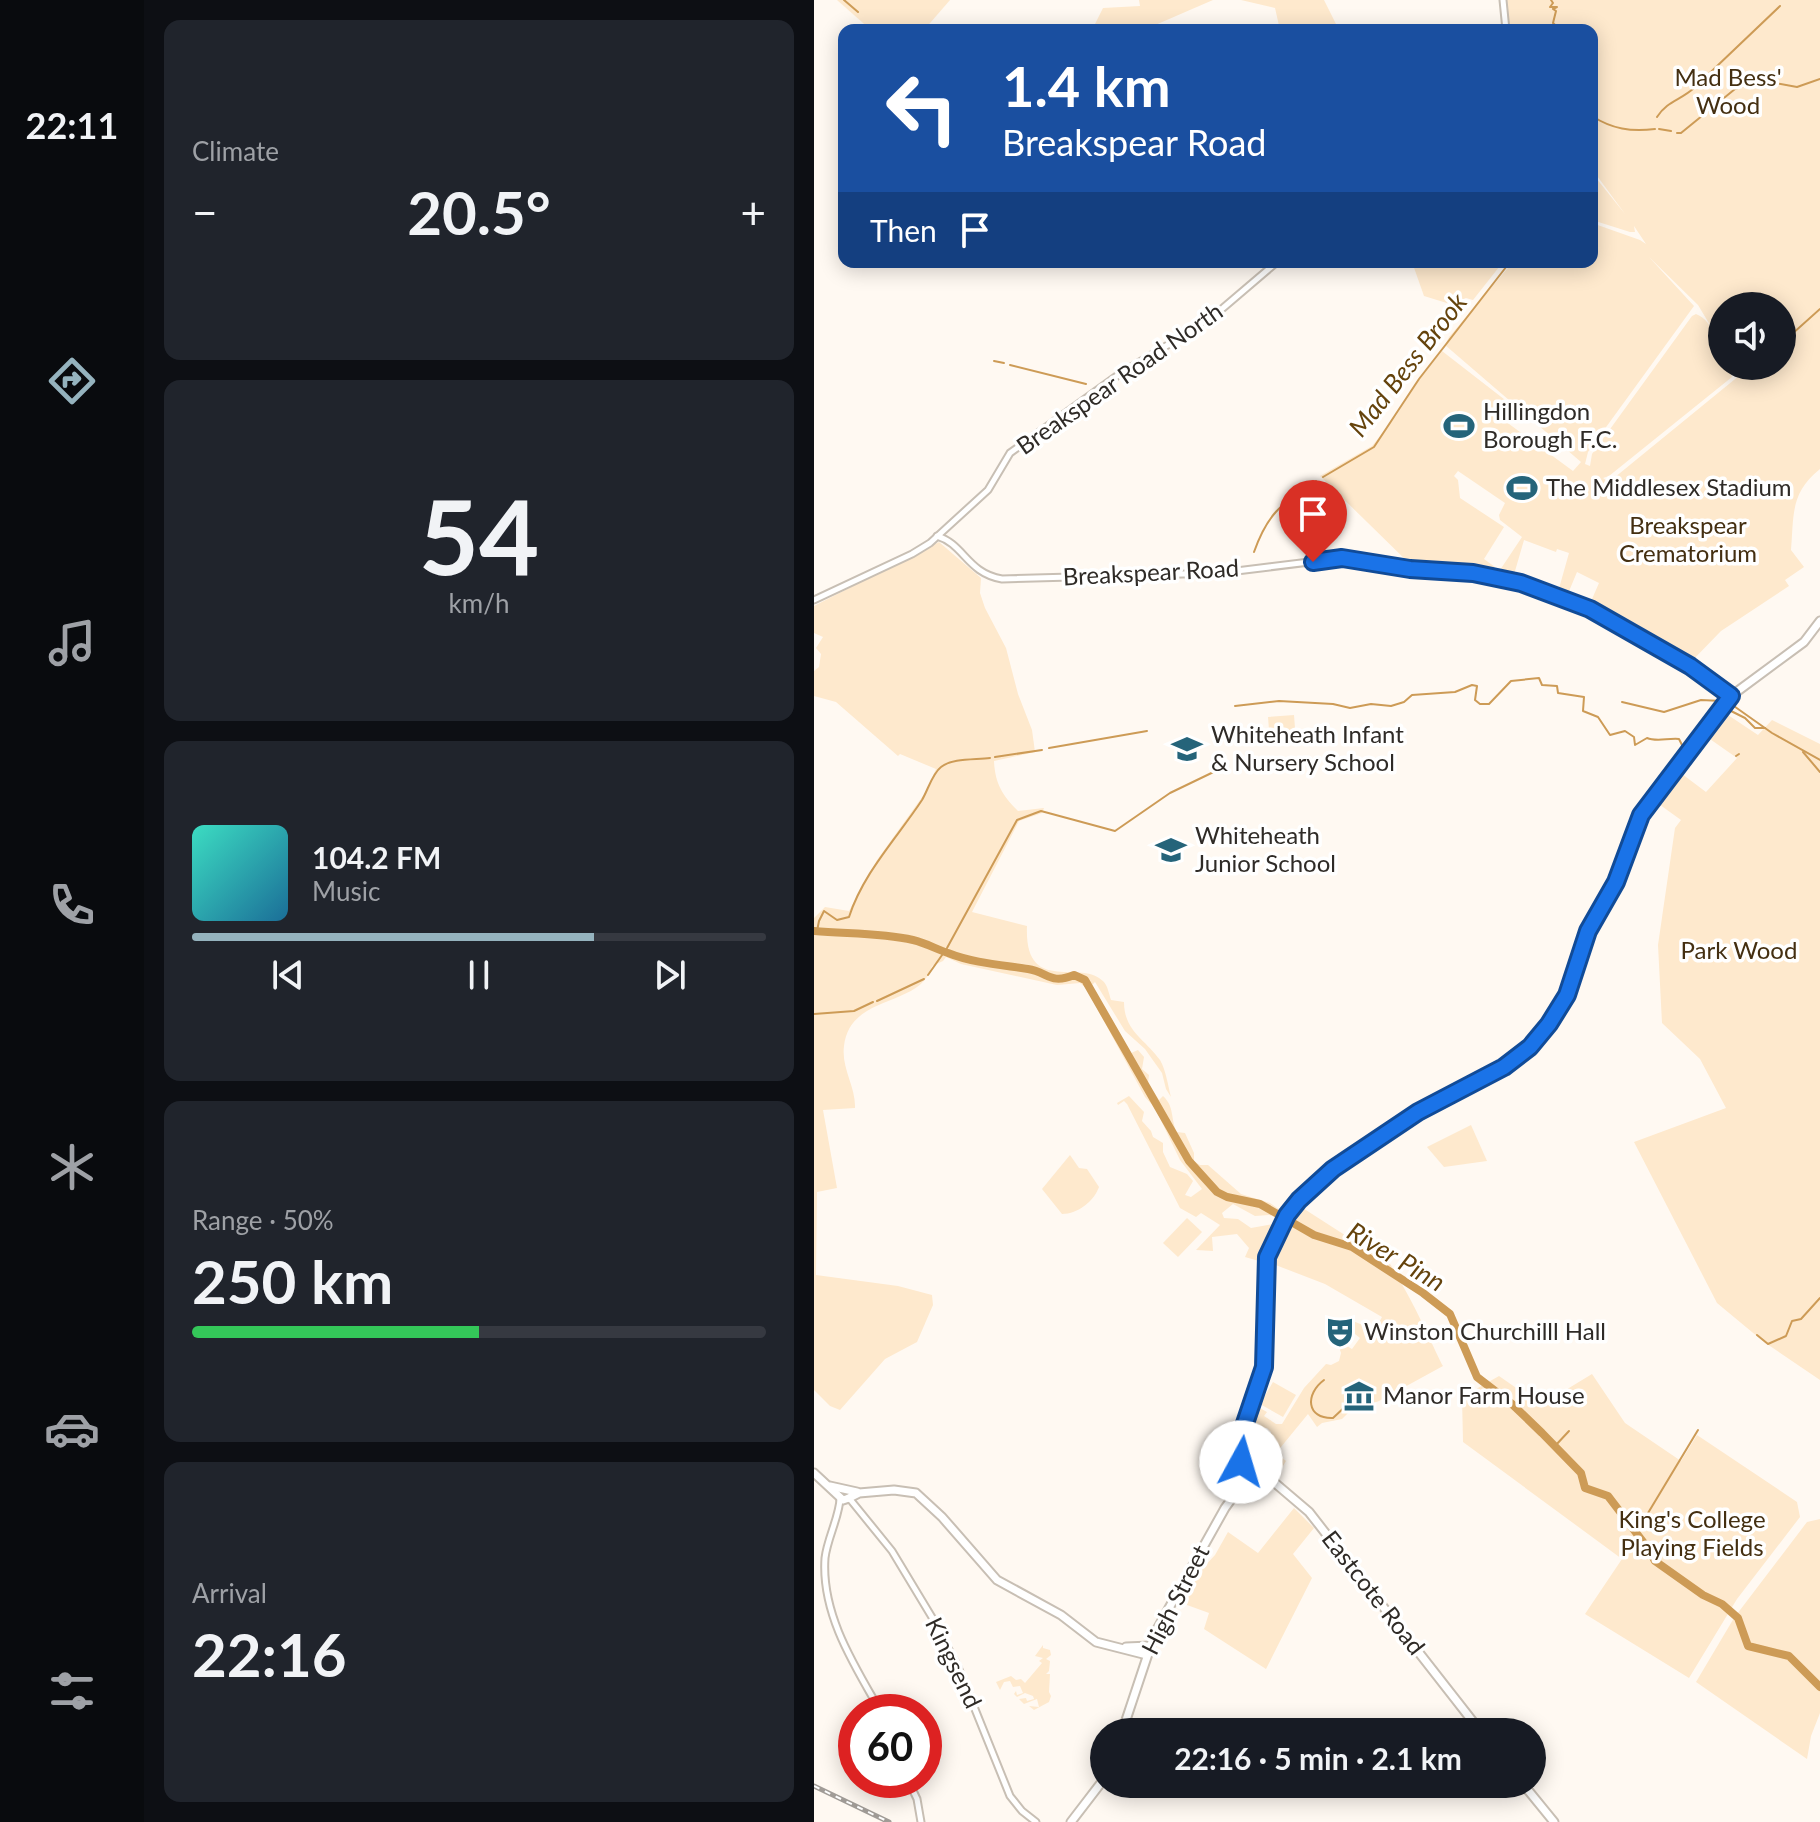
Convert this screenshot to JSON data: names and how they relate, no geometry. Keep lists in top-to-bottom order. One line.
{"streets":{"main road":["Eastcote Road","High Street"],"street":["Breakspear Road North","Breakspear Road","Kingsend"]},"crossings":[["Breakspear Road North","Breakspear Road"],["Eastcote Road","High Street"]],"water":["Mad Bess Brook","River Pinn"],"parks":["Mad Bess' Wood","Breakspear Crematorium","Park Wood","King's College Playing Fields"],"places":{"sports":["Hillingdon Borough F.C.","The Middlesex Stadium"],"school or university":["Whiteheath Infant & Nursery School","Whiteheath Junior School"],"theatre":["Winston Churchilll Hall"],"museum":["Manor Farm House"]},"page":{"tabs":"22:11","tile":["Climate",["54","km/h"],["Range · 50%","250 km"],["Arrival","22:16"]],"turn":["1.4 km","Breakspear Road"],"heat":["−","20.5°","+"],"then":"Then","song":["104.2 FM","Music"],"limit":"60","trip":"22:16 · 5 min · 2.1 km"}}
